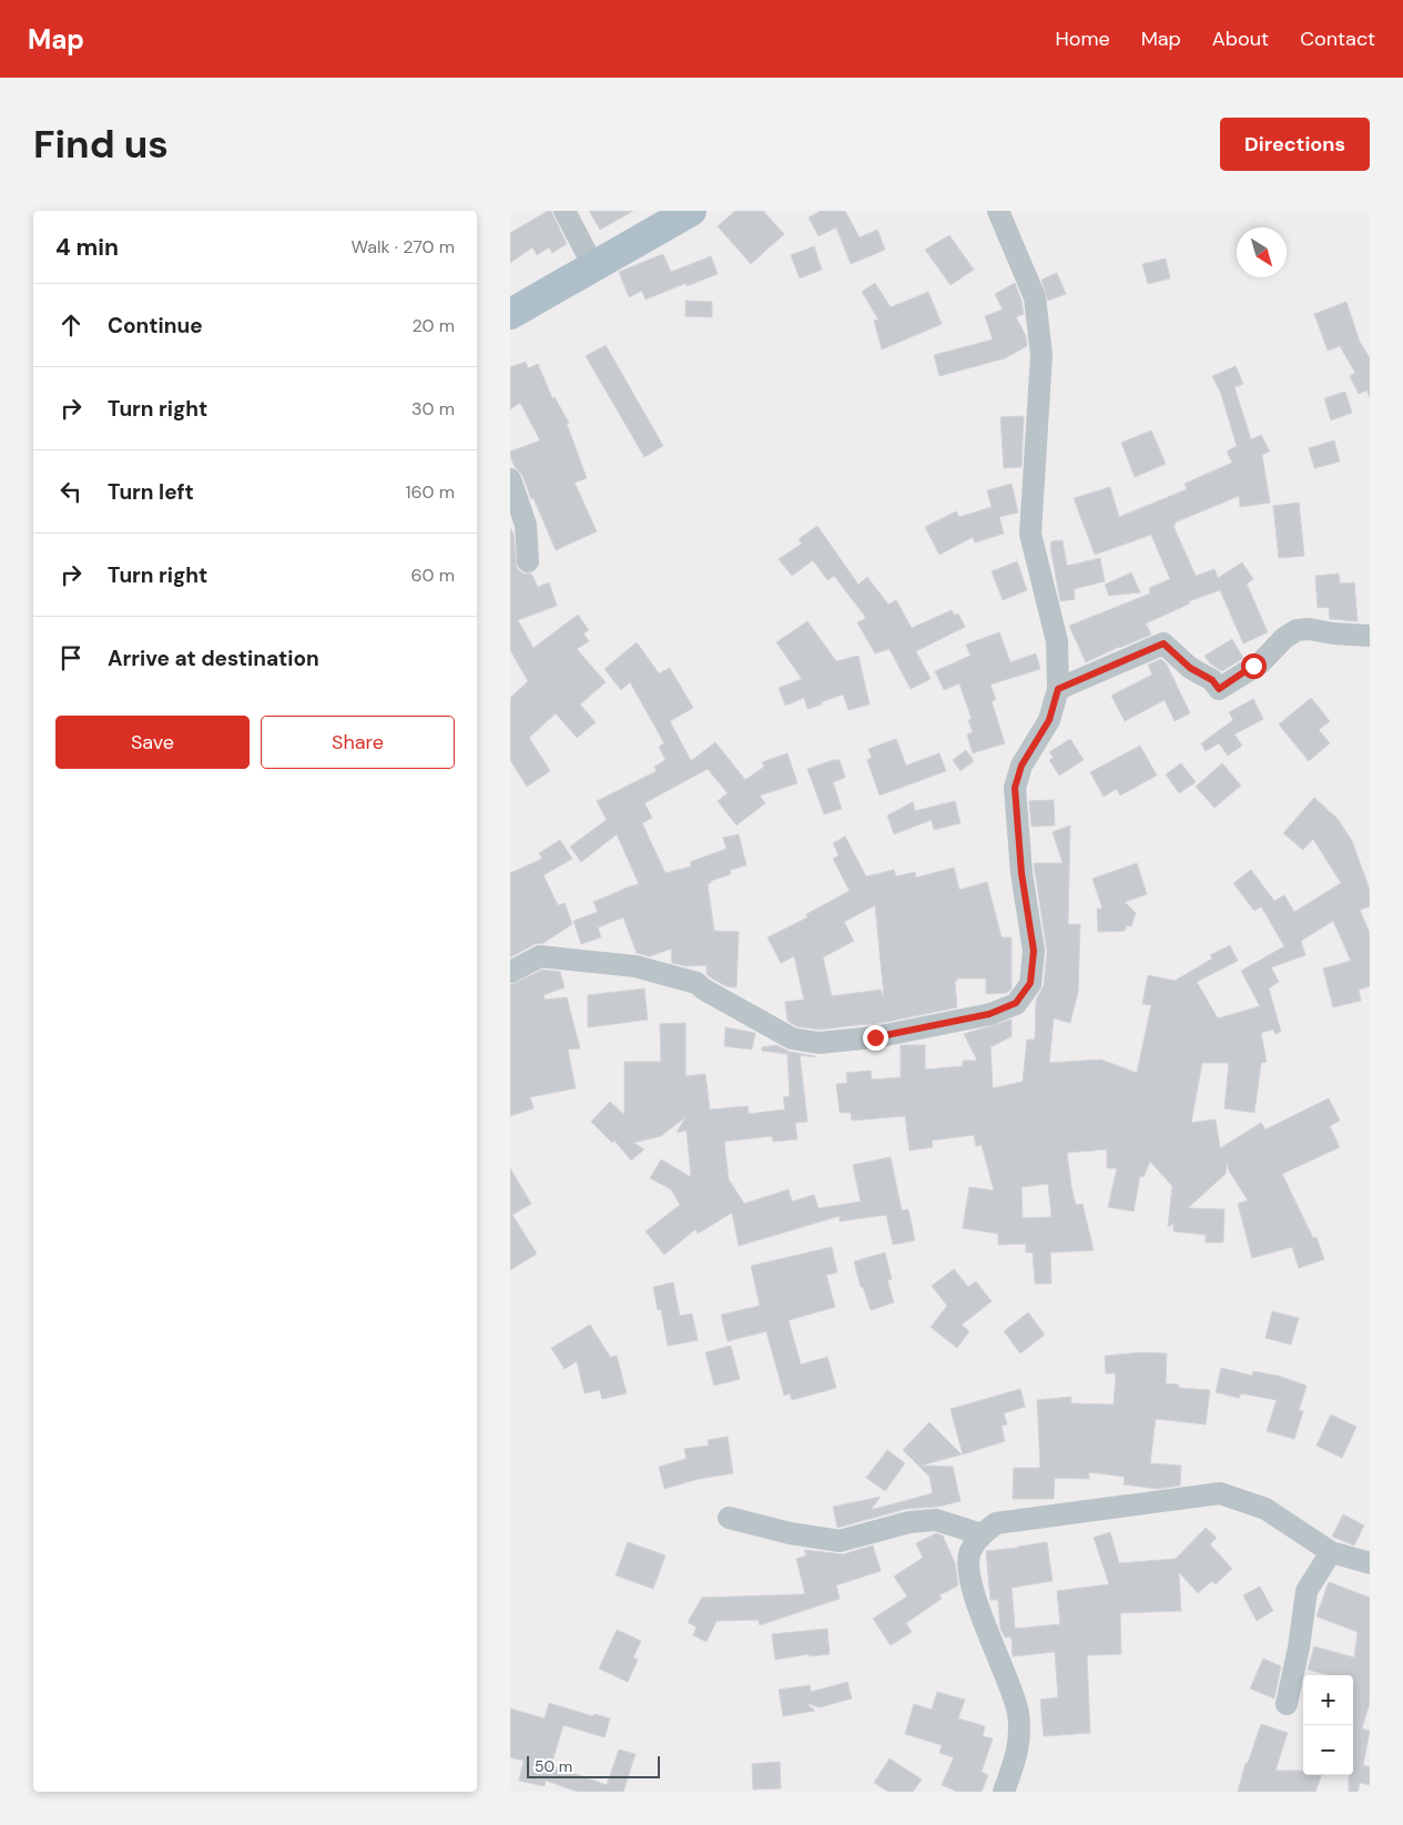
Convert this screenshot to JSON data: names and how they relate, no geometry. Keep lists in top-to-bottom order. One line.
{"scale_bar":"50 m","north":"bottom right","page":{"header":"Map","nav":["Home","Map","About","Contact"],"buttons":["Directions",["Save","Share"]],"title":"Find us","heading":["4 min","Walk · 270 m"],"list":[["Continue","20 m"],["Turn right","30 m"],["Turn left","160 m"],["Turn right","60 m"],"Arrive at destination"],"map_buttons":["+","−"],"scale":"50 m"}}
